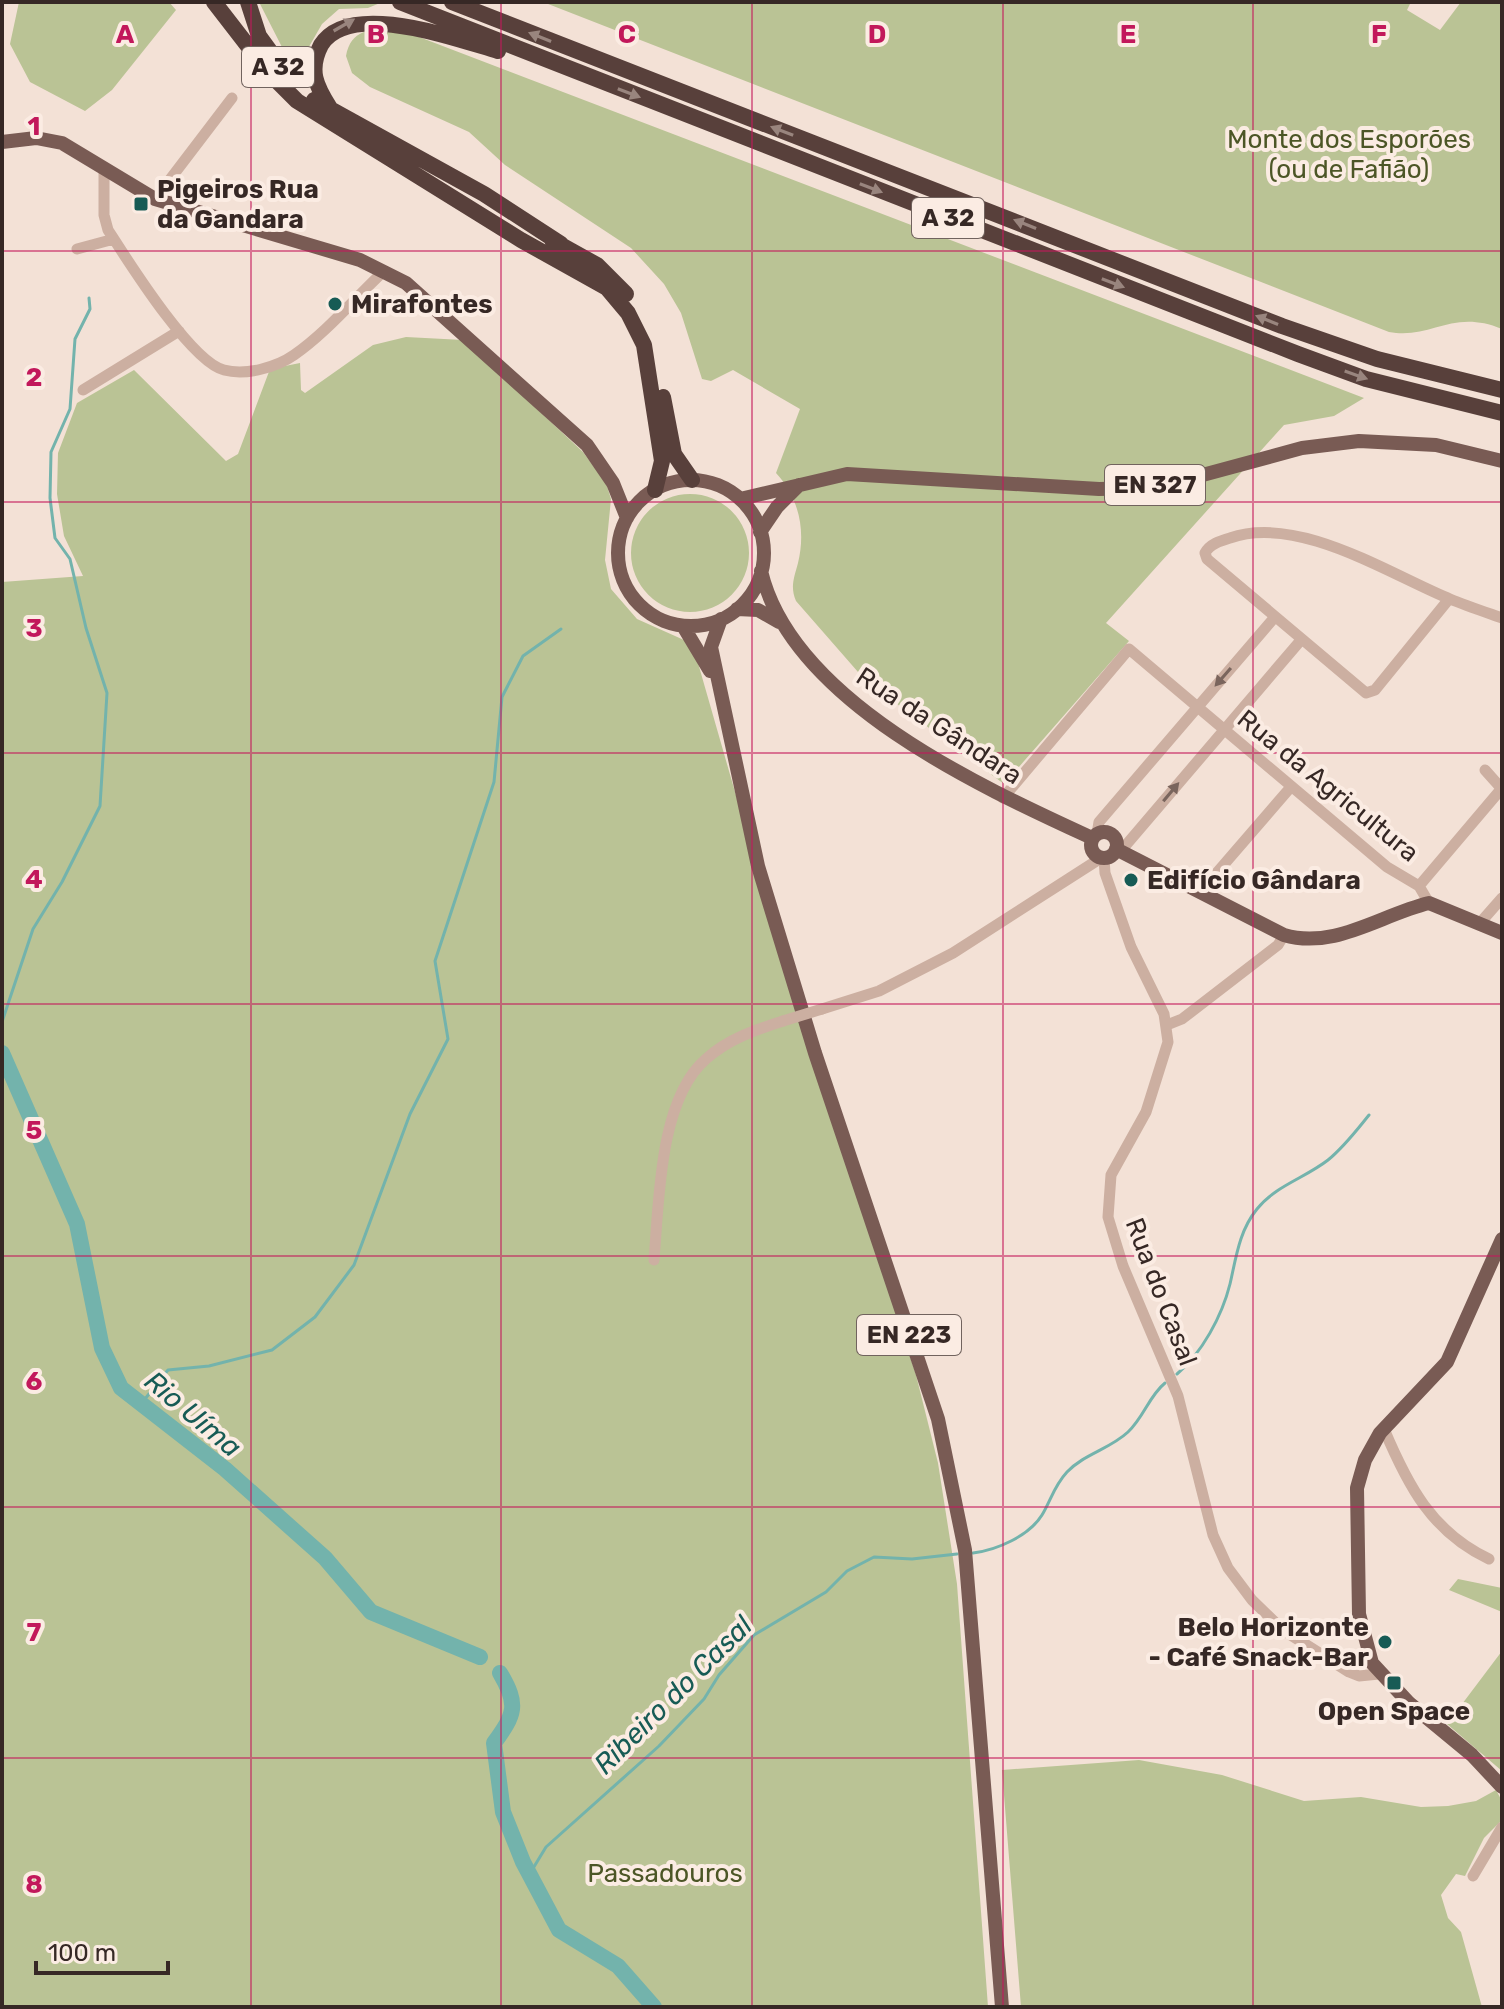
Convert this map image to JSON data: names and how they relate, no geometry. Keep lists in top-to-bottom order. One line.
{"streets":{"highway":["A 32"],"main road":["EN 327","Rua da Gândara","EN 223"],"street":["Rua da Agricultura","Rua do Casal"]},"crossings":[["A 32","EN 327"],["A 32","Rua da Gândara"],["A 32","EN 223"],["EN 327","Rua da Gândara"],["EN 327","EN 223"],["Rua da Gândara","Rua da Agricultura"],["Rua da Gândara","EN 223"]],"water":["Rio Uíma","Ribeiro do Casal"],"parks":["Monte dos Esporões (ou de Fafião)","Passadouros"],"places":{"transit":["Pigeiros Rua da Gandara","Open Space"],"other":["Mirafontes","Edifício Gândara","Belo Horizonte - Café Snack-Bar"]},"scale_bar":"100 m","grid":{"columns":["A","B","C","D","E","F"],"rows":["1","2","3","4","5","6","7","8"]}}
